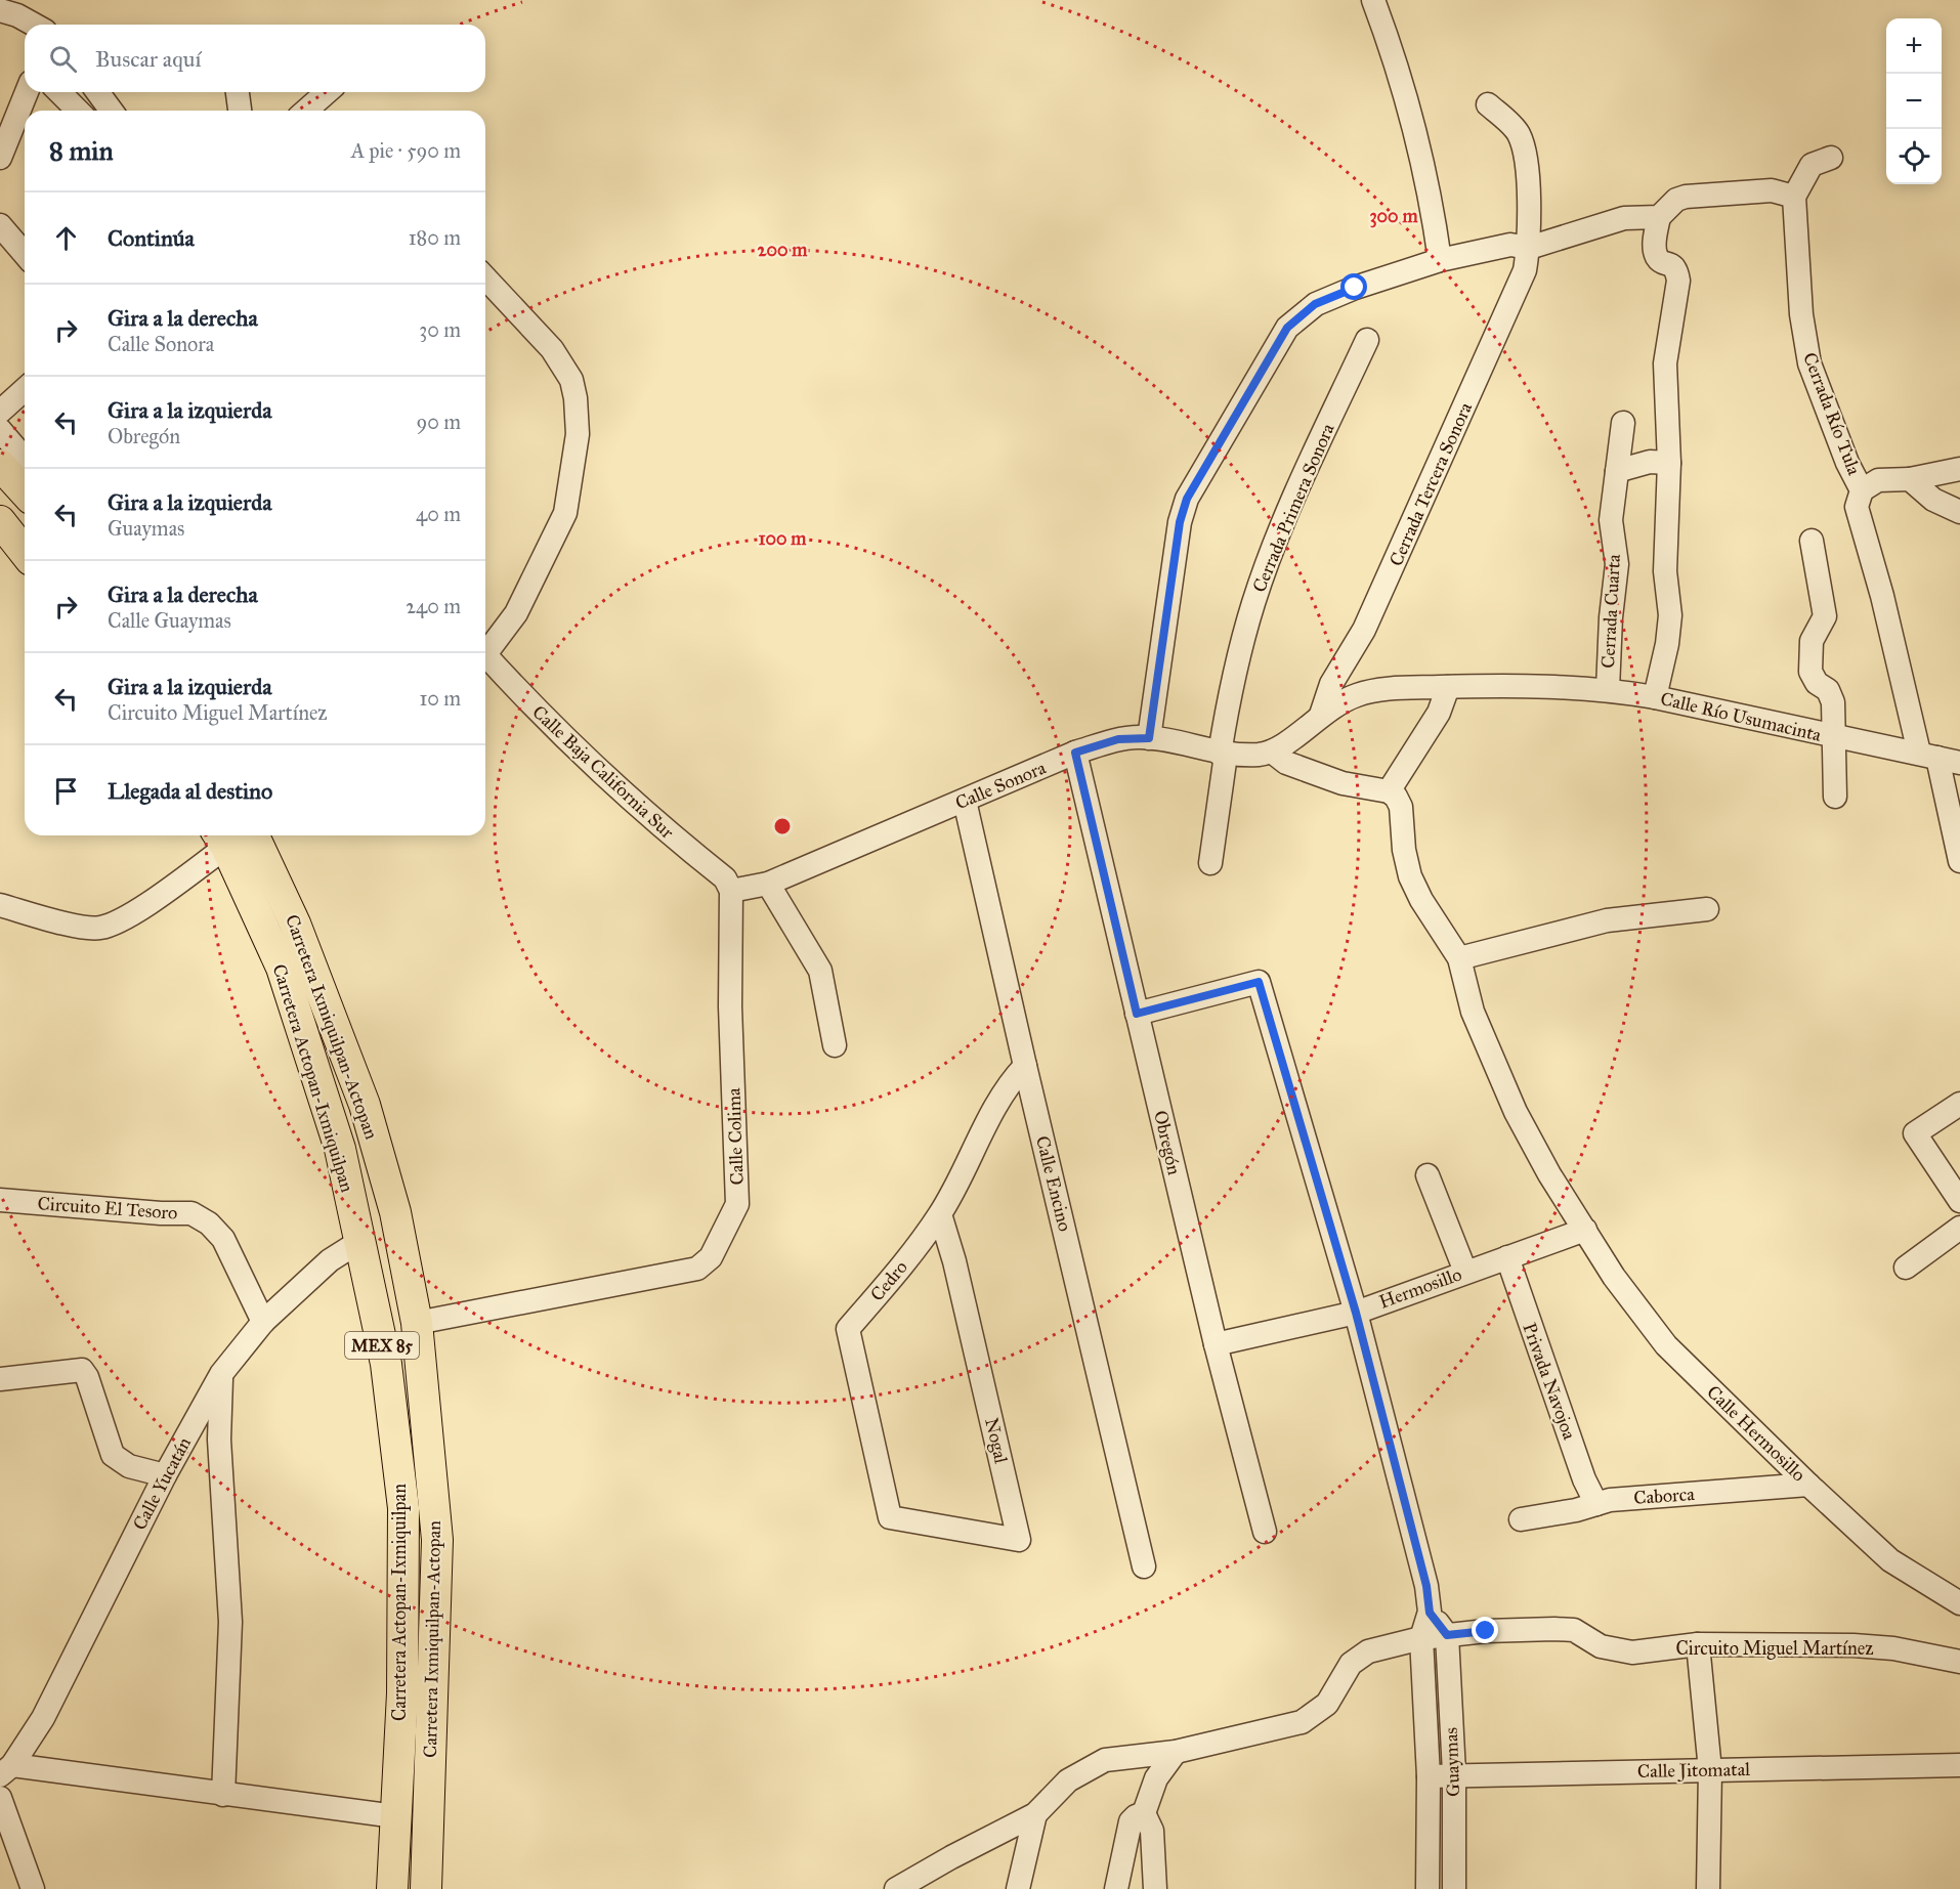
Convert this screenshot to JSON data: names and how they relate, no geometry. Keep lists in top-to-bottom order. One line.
{"streets":{"main road":["Carretera Ixmiquilpan-Actopan","Carretera Actopan-Ixmiquilpan","MEX 85"],"street":["Cerrada Río Tula","Cerrada Tercera Sonora","Cerrada Primera Sonora","Cerrada Cuarta","Calle Río Usumacinta","Calle Baja California Sur","Calle Sonora","Calle Colima","Obregón","Calle Encino","Circuito El Tesoro","Cedro","Hermosillo","Privada Navojoa","Calle Hermosillo","Nogal","Calle Yucatán","Caborca","Circuito Miguel Martínez","Guaymas","Calle Jitomatal"]},"crossings":[["Cerrada Río Tula","Calle Río Usumacinta"],["Cerrada Tercera Sonora","Calle Sonora"],["Cerrada Primera Sonora","Calle Sonora"],["Cerrada Cuarta","Calle Río Usumacinta"],["Calle Río Usumacinta","Calle Sonora"],["Calle Baja California Sur","Calle Sonora"],["Calle Baja California Sur","Calle Colima"],["Calle Sonora","Calle Colima"],["Calle Sonora","Obregón"],["Calle Sonora","Calle Encino"],["Carretera Ixmiquilpan-Actopan","Calle Colima"],["Carretera Actopan-Ixmiquilpan","Calle Yucatán"],["Obregón","Hermosillo"],["Calle Encino","Cedro"],["Circuito El Tesoro","Calle Yucatán"],["Cedro","Nogal"],["Hermosillo","Privada Navojoa"],["Hermosillo","Calle Hermosillo"],["Privada Navojoa","Caborca"],["Calle Hermosillo","Caborca"],["Circuito Miguel Martínez","Guaymas"],["Guaymas","Calle Jitomatal"]],"page":{"map_buttons":["+","−"],"search":"Buscar aquí","heading":["8 min","A pie · 590 m"],"list":[["Continúa","180 m"],["Gira a la derecha","Calle Sonora","30 m"],["Gira a la izquierda","Obregón","90 m"],["Gira a la izquierda","Guaymas","40 m"],["Gira a la derecha","Calle Guaymas","240 m"],["Gira a la izquierda","Circuito Miguel Martínez","10 m"],"Llegada al destino"]},"rings":["300 m","200 m","100 m"]}
